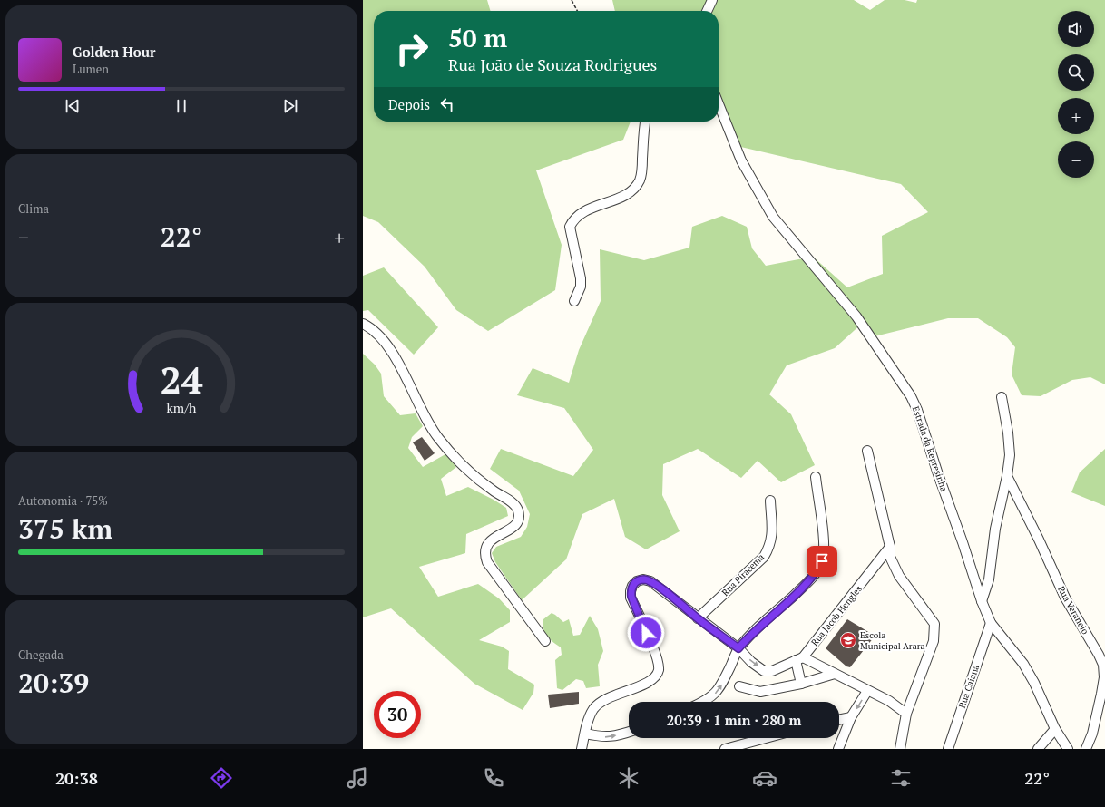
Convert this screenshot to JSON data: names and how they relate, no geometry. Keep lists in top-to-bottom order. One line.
{"streets":{"street":["Estrada da Represinha","Rua Piracema","Rua Veraneio","Rua Jacob Hengles","Rua Caiana"]},"crossings":[["Estrada da Represinha","Rua Caiana"]],"places":{"school or university":["Escola Municipal Arara"]},"page":{"map_buttons":["+","−"],"turn":["50 m","Rua João de Souza Rodrigues"],"song":["Golden Hour","Lumen"],"then":"Depois","tile":["Clima",["Autonomia · 75%","375 km"],["Chegada","20:39"]],"heat":["−","22°","+"],"limit":"30","trip":"20:39 · 1 min · 280 m","tabs":["20:38","22°"],"gauge":["24","km/h"]}}
